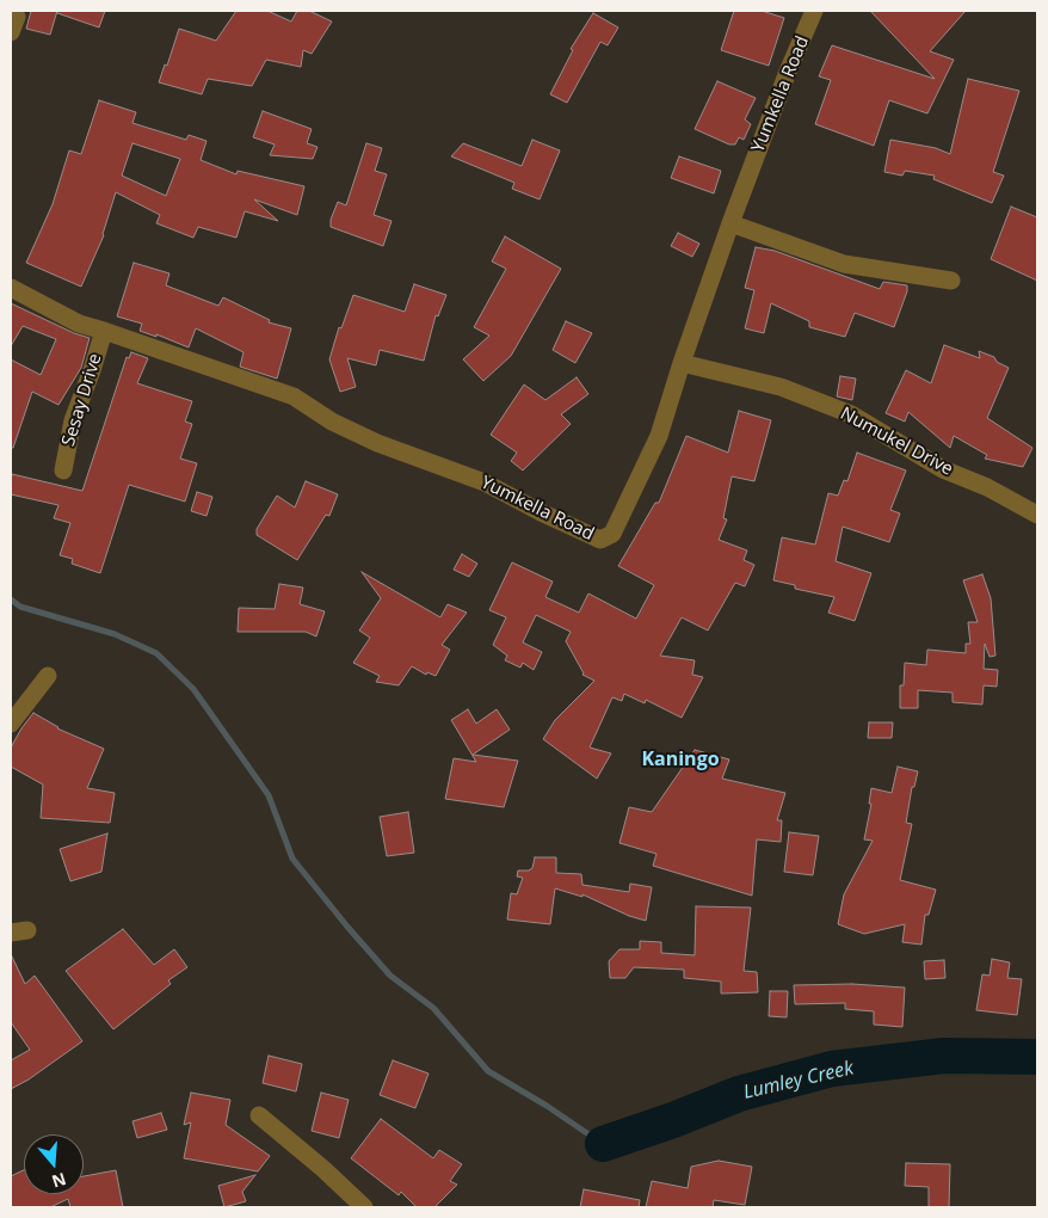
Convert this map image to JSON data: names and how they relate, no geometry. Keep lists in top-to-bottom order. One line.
{"streets":{"street":["Yumkella Road","Sesay Drive","Numukel Drive"]},"crossings":[["Yumkella Road","Sesay Drive"],["Yumkella Road","Numukel Drive"]],"districts":["Kaningo"],"water":["Lumley Creek"],"north":"bottom"}
